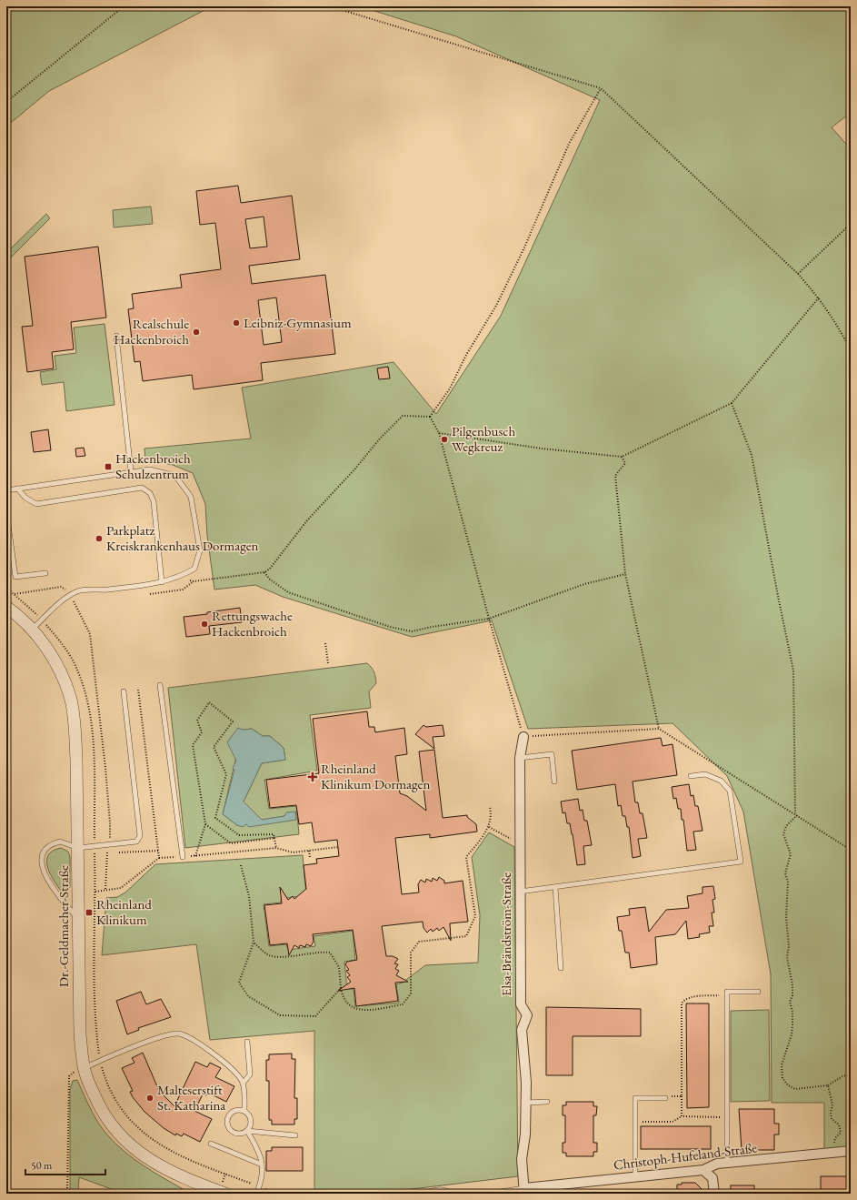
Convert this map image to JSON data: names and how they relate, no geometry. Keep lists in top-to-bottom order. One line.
{"streets":{"street":["Dr.-Geldmacher-Straße","Elsa-Brändström-Straße","Christoph-Hufeland-Straße"]},"crossings":[["Elsa-Brändström-Straße","Christoph-Hufeland-Straße"]],"places":{"other":["Leibniz-Gymnasium","Realschule Hackenbroich","Pilgenbusch Wegkreuz","Parkplatz Kreiskrankenhaus Dormagen","Rettungswache Hackenbroich","Malteserstift St. Katharina"],"transit":["Hackenbroich Schulzentrum","Rheinland Klinikum"],"health":["Rheinland Klinikum Dormagen"]},"scale_bar":"50 m"}
